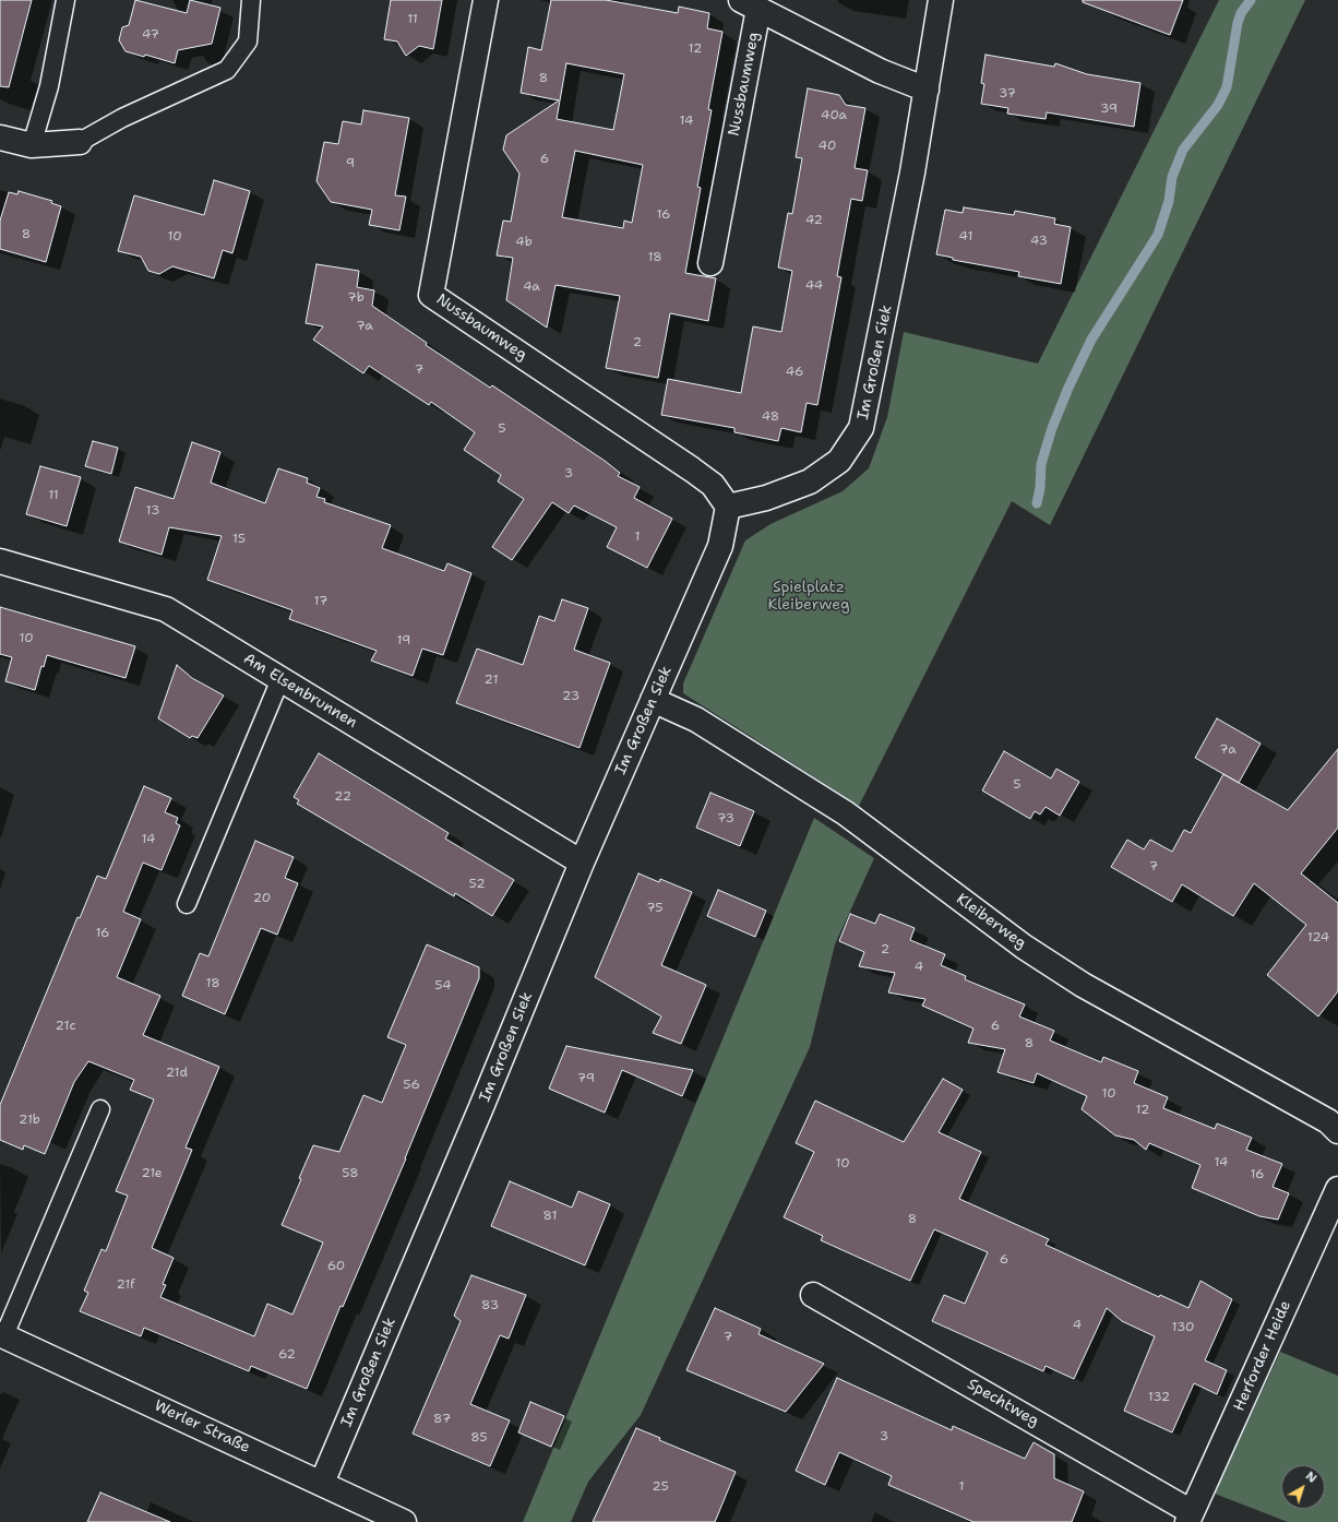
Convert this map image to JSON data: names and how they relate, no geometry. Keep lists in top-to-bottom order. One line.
{"streets":{"street":["Nussbaumweg","Im Großen Siek","Am Elsenbrunnen","Kleiberweg","Herforder Heide","Spechtweg","Werler Straße"]},"crossings":[["Nussbaumweg","Im Großen Siek"],["Im Großen Siek","Am Elsenbrunnen"],["Im Großen Siek","Kleiberweg"],["Im Großen Siek","Werler Straße"],["Herforder Heide","Spechtweg"]],"parks":["Spielplatz Kleiberweg"],"house_numbers":["11","47","12","8","37","39","40a","14","40","6","9","16","42","8","10","41","43","4b","18","44","4a","7b","7a","2","7","46","48","5","3","11","13","1","15","17","10","19","21","23","7a","5","22","73","14","7","52","20","75","16","124","2","4","18","54","21c","6","8","21d","79","56","10","12","21b","14","10","21e","58","16","81","8","6","60","21f","83","4","130","7","62","132","87","3","85","25","1"],"north":"top right"}
